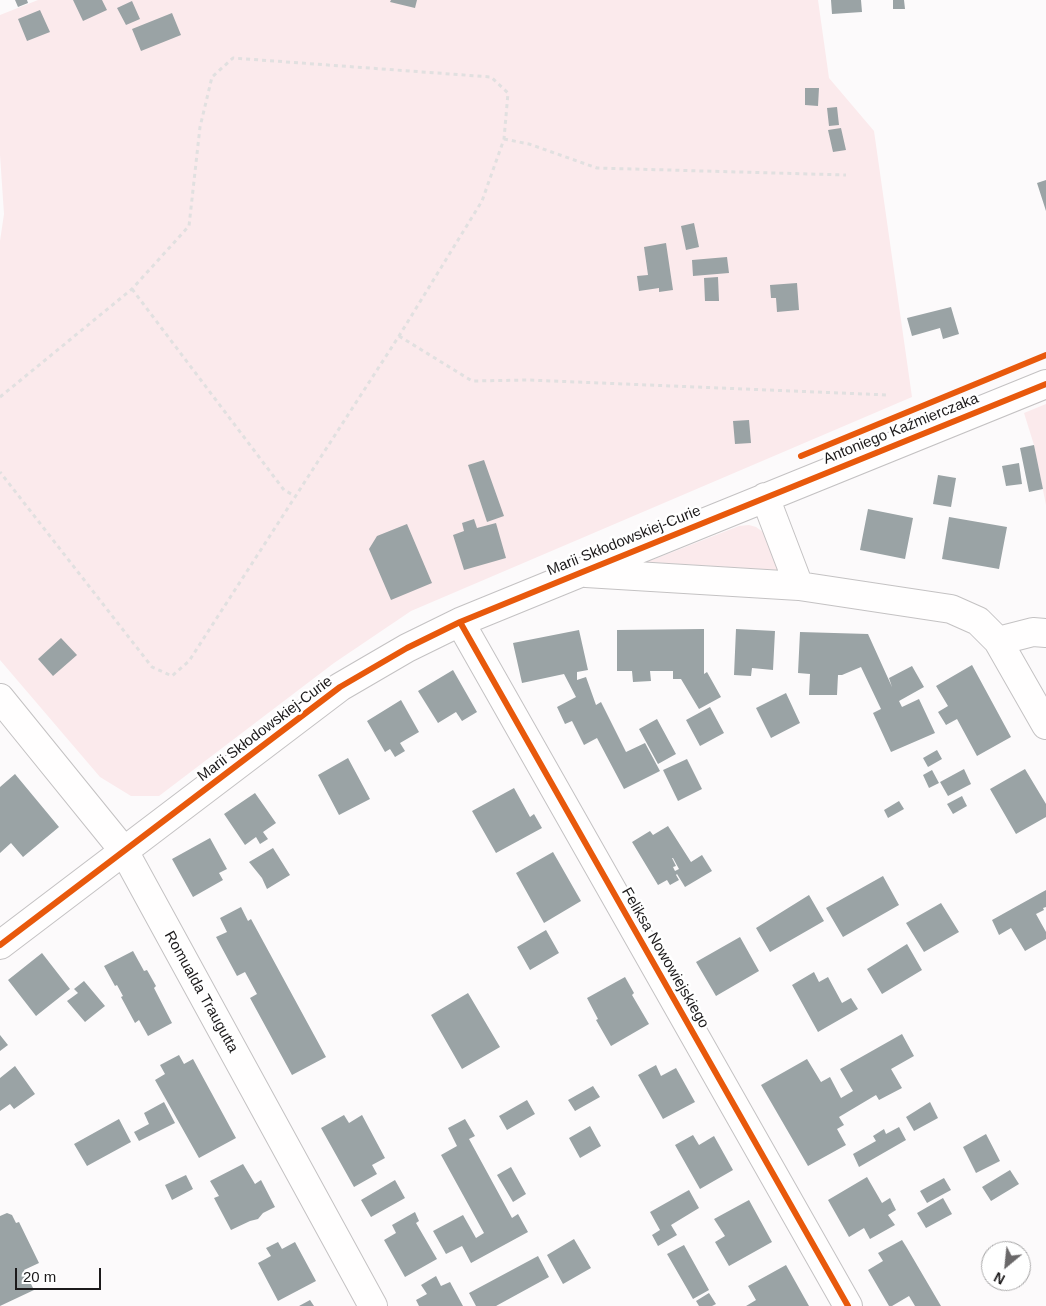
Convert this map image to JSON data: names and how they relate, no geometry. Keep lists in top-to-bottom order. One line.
{"streets":{"street":["Antoniego Kaźmierczaka","Marii Skłodowskiej-Curie","Feliksa Nowowiejskiego","Romualda Traugutta"]},"crossings":[["Antoniego Kaźmierczaka","Marii Skłodowskiej-Curie"],["Marii Skłodowskiej-Curie","Feliksa Nowowiejskiego"],["Marii Skłodowskiej-Curie","Romualda Traugutta"]],"scale_bar":"20 m","north":"bottom left"}
